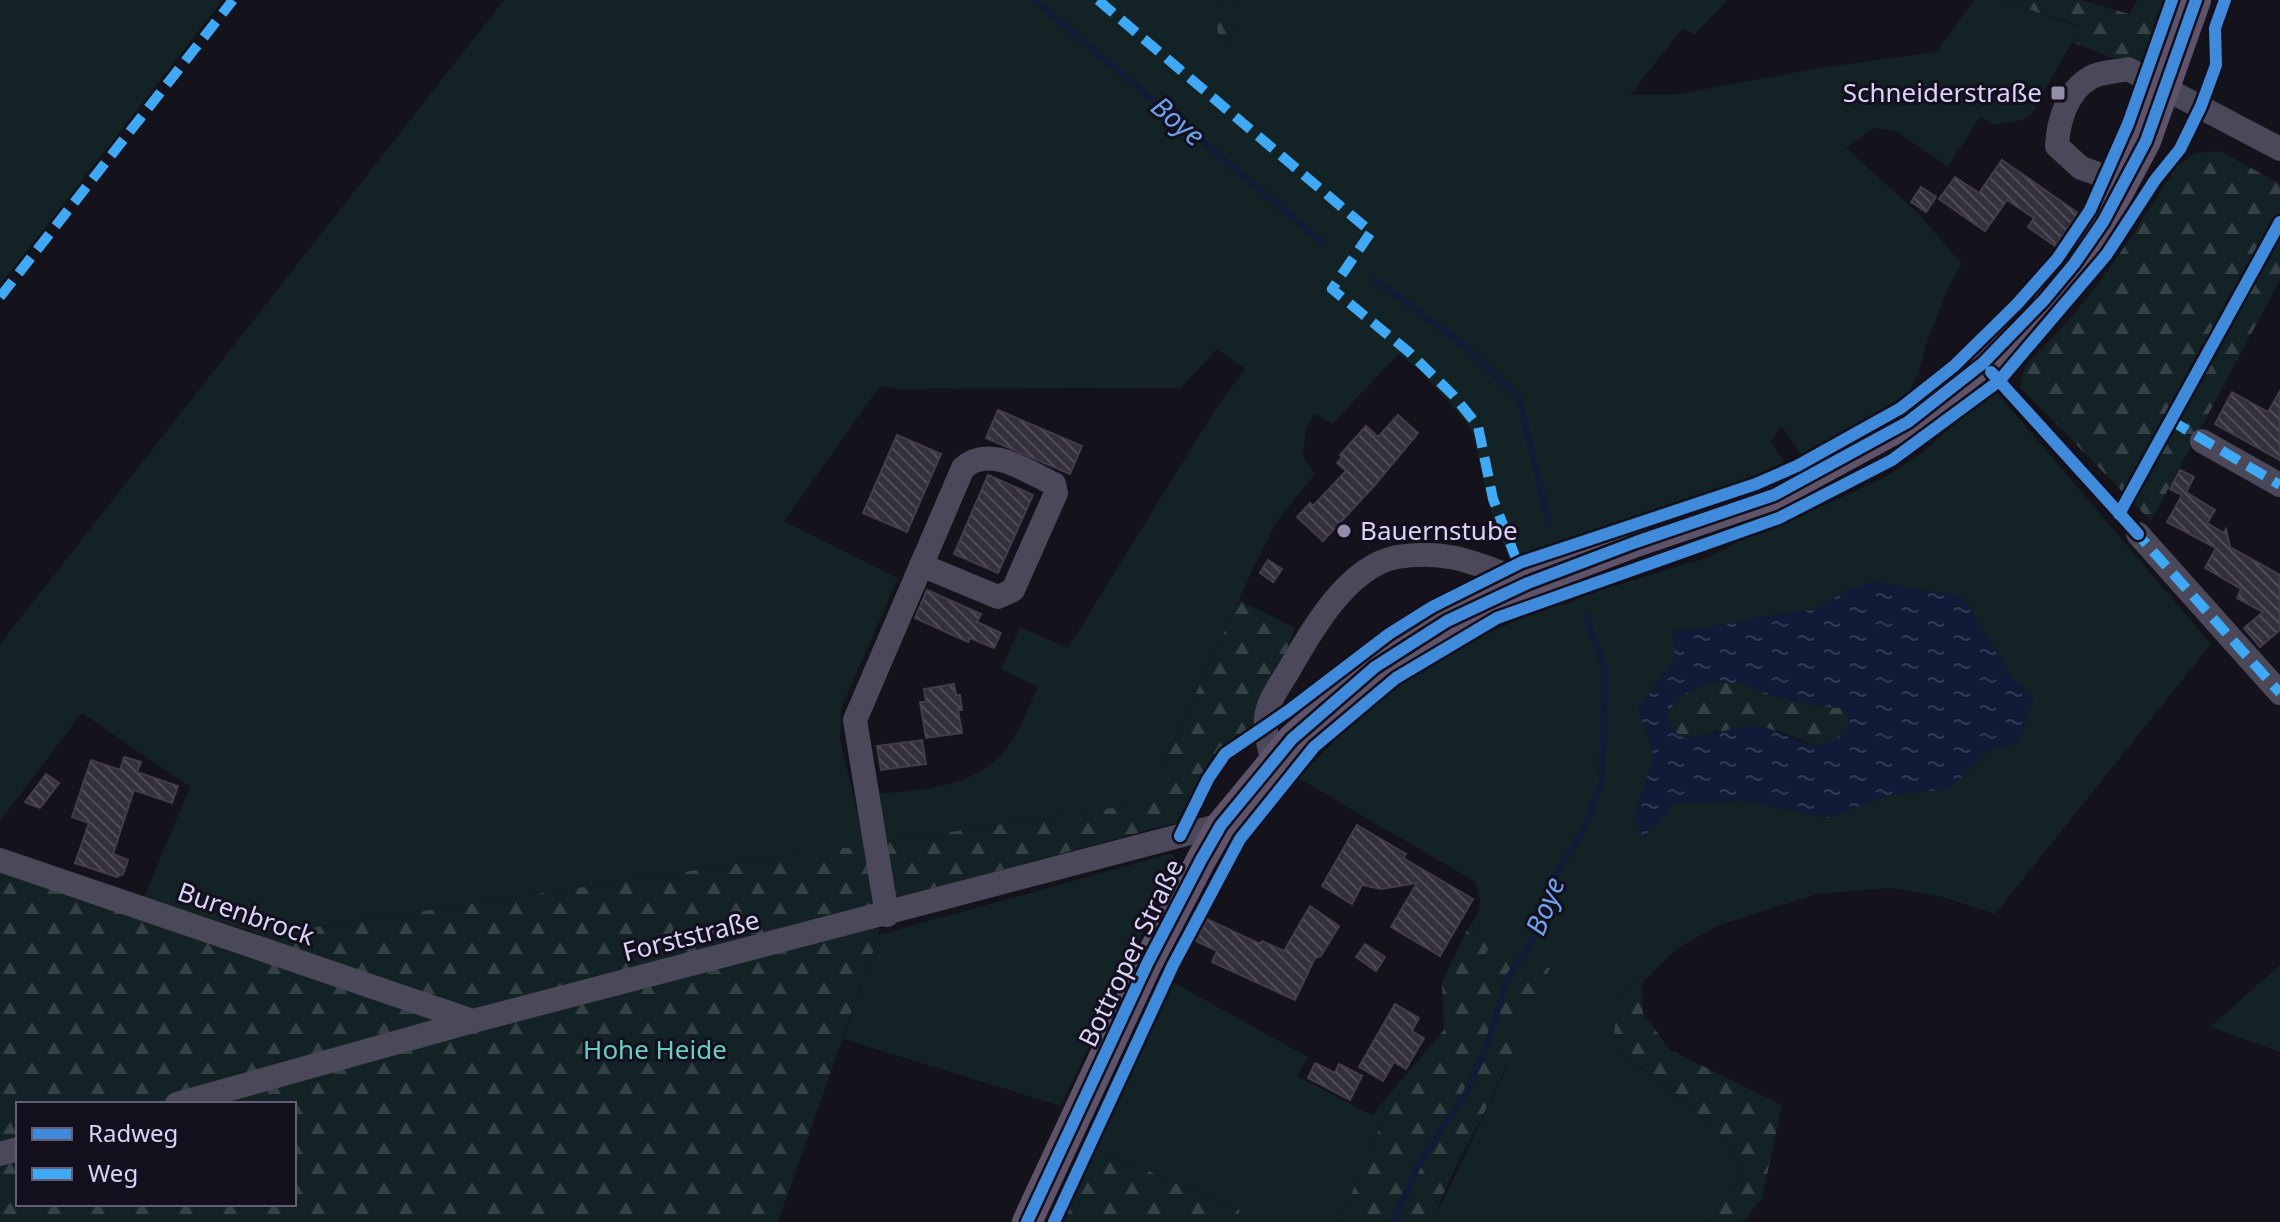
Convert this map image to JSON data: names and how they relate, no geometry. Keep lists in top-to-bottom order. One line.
{"streets":{"main road":["Bottroper Straße"],"street":["Burenbrock","Forststraße"]},"crossings":[["Burenbrock","Forststraße"],["Forststraße","Bottroper Straße"]],"water":["Boye"],"parks":["Hohe Heide"],"places":{"transit":["Schneiderstraße"],"other":["Bauernstube"]},"legend":["Radweg","Weg"]}
